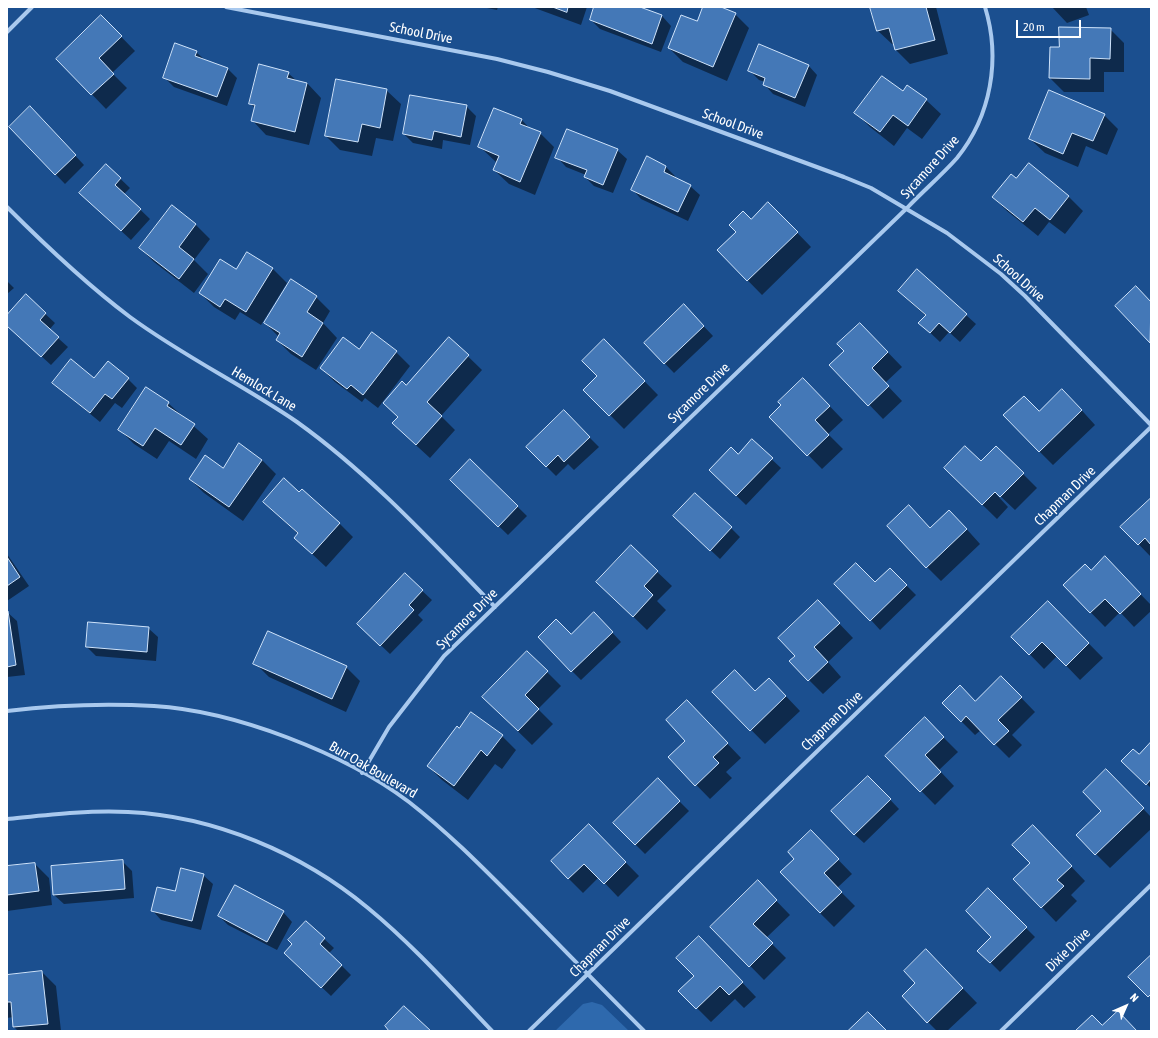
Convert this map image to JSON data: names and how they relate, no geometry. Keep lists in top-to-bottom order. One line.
{"streets":{"street":["School Drive","Sycamore Drive","Hemlock Lane","Chapman Drive","Burr Oak Boulevard","Dixie Drive"]},"crossings":[["School Drive","Sycamore Drive"],["School Drive","Chapman Drive"],["Sycamore Drive","Hemlock Lane"],["Sycamore Drive","Burr Oak Boulevard"],["Chapman Drive","Burr Oak Boulevard"]],"scale_bar":"20 m","north":"top right"}
